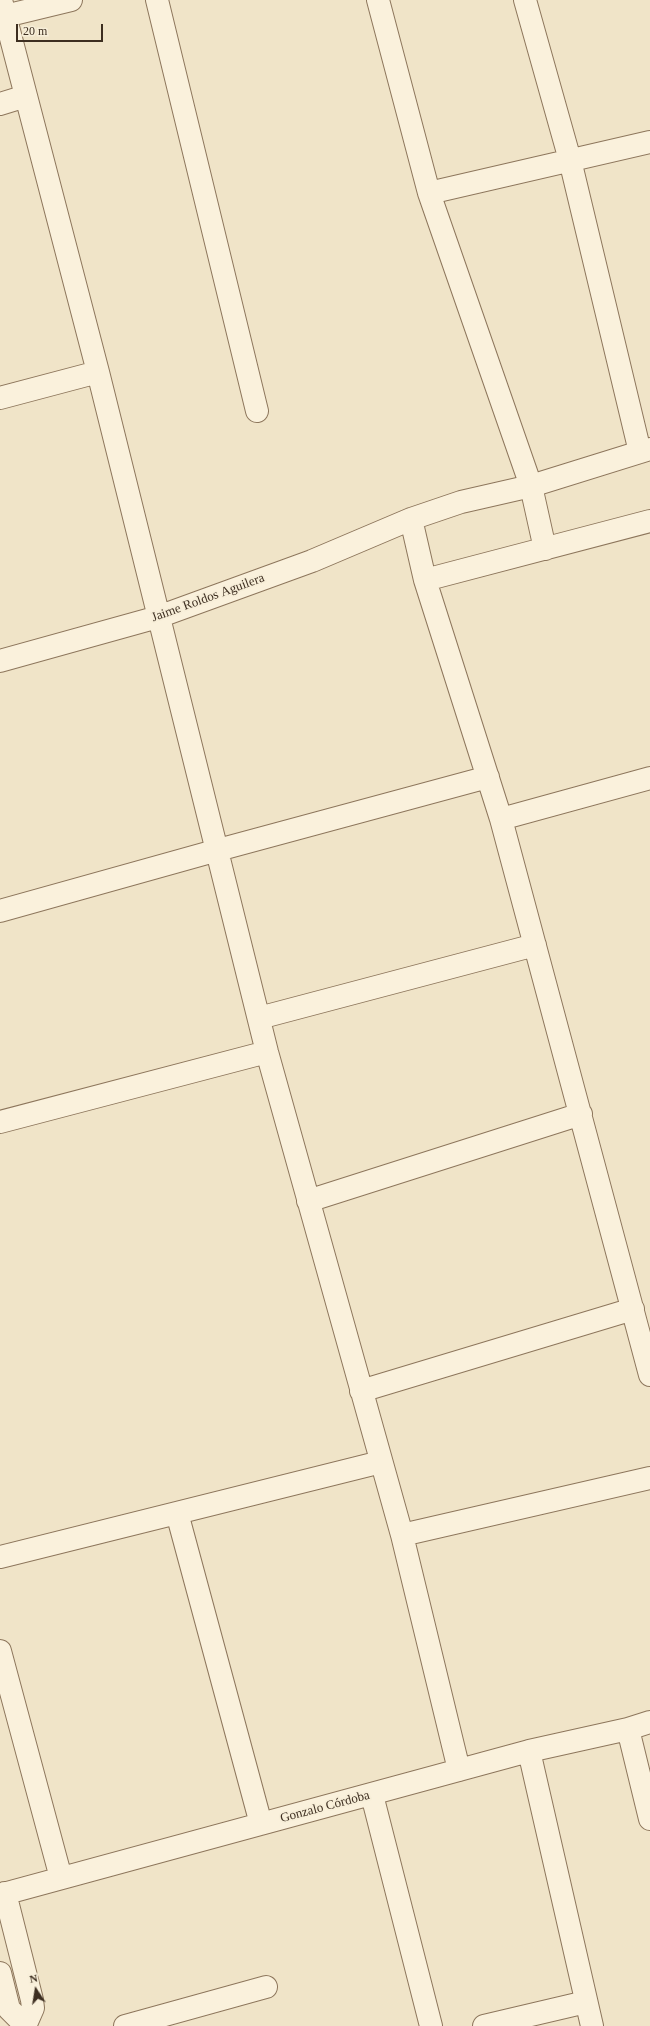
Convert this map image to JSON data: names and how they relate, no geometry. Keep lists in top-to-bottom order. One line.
{"streets":{"street":["Jaime Roldos Aguilera","Gonzalo Córdoba"]},"scale_bar":"20 m","north":"top"}
